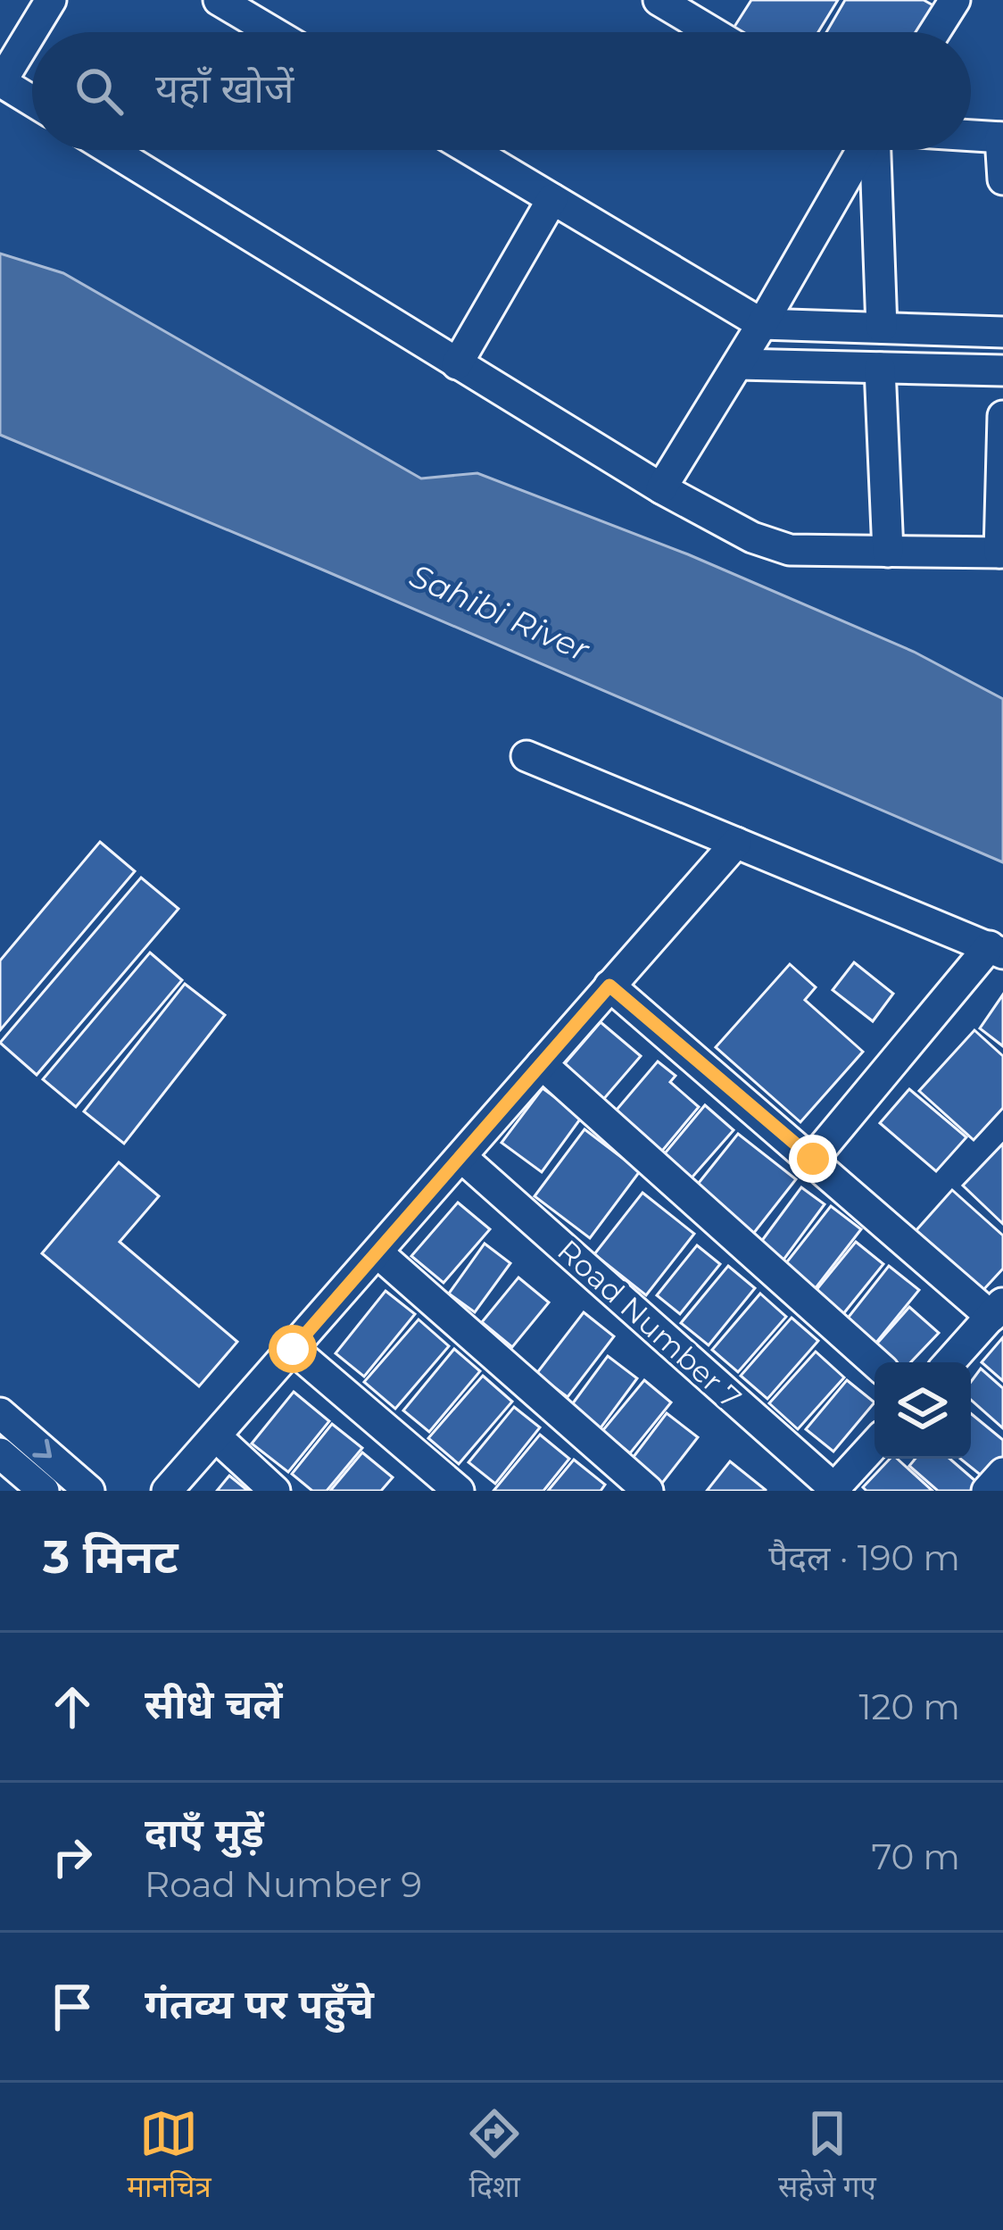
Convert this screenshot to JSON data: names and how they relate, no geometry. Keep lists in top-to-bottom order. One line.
{"streets":{"street":["Road Number 7"]},"water":["Sahibi River"],"page":{"search":"यहाँ खोजें","heading":["3 मिनट","पैदल · 190 m"],"list":[["सीधे चलें","120 m"],["दाएँ मुड़ें","Road Number 9","70 m"],"गंतव्य पर पहुँचे"],"nav":["मानचित्र","दिशा","सहेजे गए"]}}
